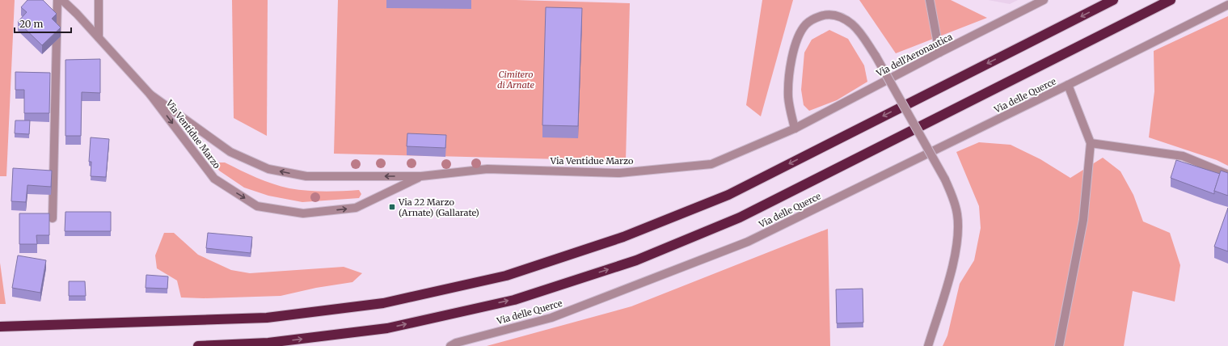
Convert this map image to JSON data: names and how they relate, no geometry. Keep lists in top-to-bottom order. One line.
{"streets":{"street":["Via dell'Aeronautica","Via delle Querce","Via Ventidue Marzo"]},"crossings":[["Via dell'Aeronautica","Via Ventidue Marzo"]],"parks":["Cimitero di Arnate"],"places":{"transit":["Via 22 Marzo (Arnate) (Gallarate)"]},"scale_bar":"20 m"}
